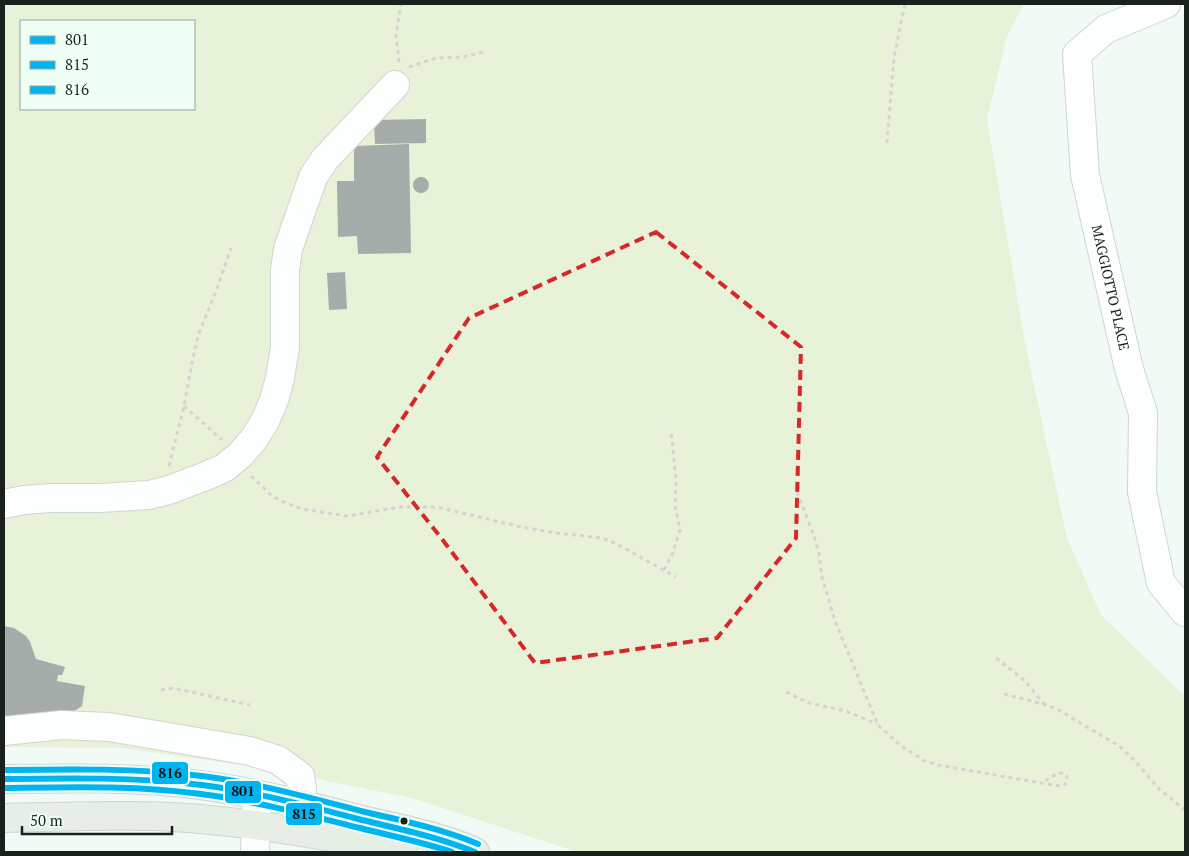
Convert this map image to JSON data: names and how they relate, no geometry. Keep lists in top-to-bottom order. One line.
{"streets":{"street":["MAGGIOTTO PLACE"]},"lines":["transit line 816","transit line 801","transit line 815"],"legend":["801","815","816"],"scale_bar":"50 m"}
